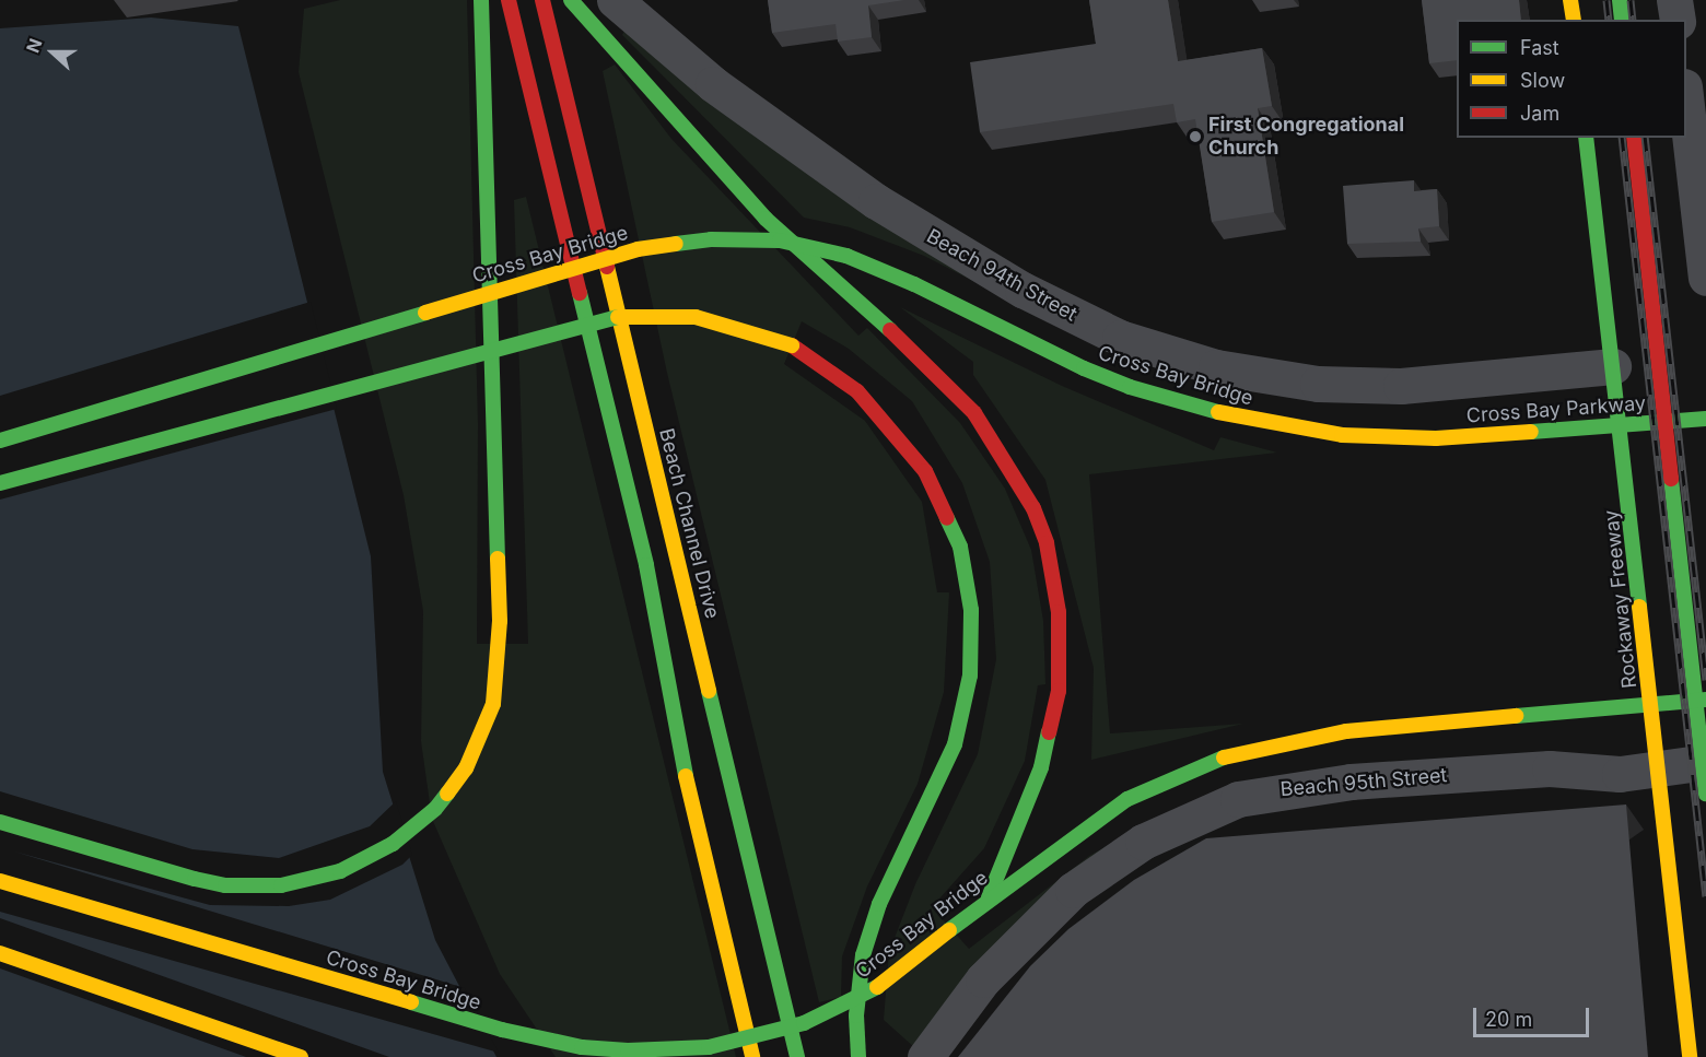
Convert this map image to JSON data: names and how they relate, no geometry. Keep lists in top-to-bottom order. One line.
{"streets":{"main road":["Cross Bay Bridge","Cross Bay Parkway","Beach Channel Drive","Rockaway Freeway"],"street":["Beach 94th Street","Beach 95th Street"]},"crossings":[["Cross Bay Bridge","Cross Bay Parkway"],["Cross Bay Bridge","Rockaway Freeway"],["Beach 94th Street","Rockaway Freeway"],["Cross Bay Parkway","Rockaway Freeway"],["Rockaway Freeway","Beach 95th Street"]],"places":["First Congregational Church"],"legend":["Fast","Slow","Jam"],"scale_bar":"20 m","north":"left"}
